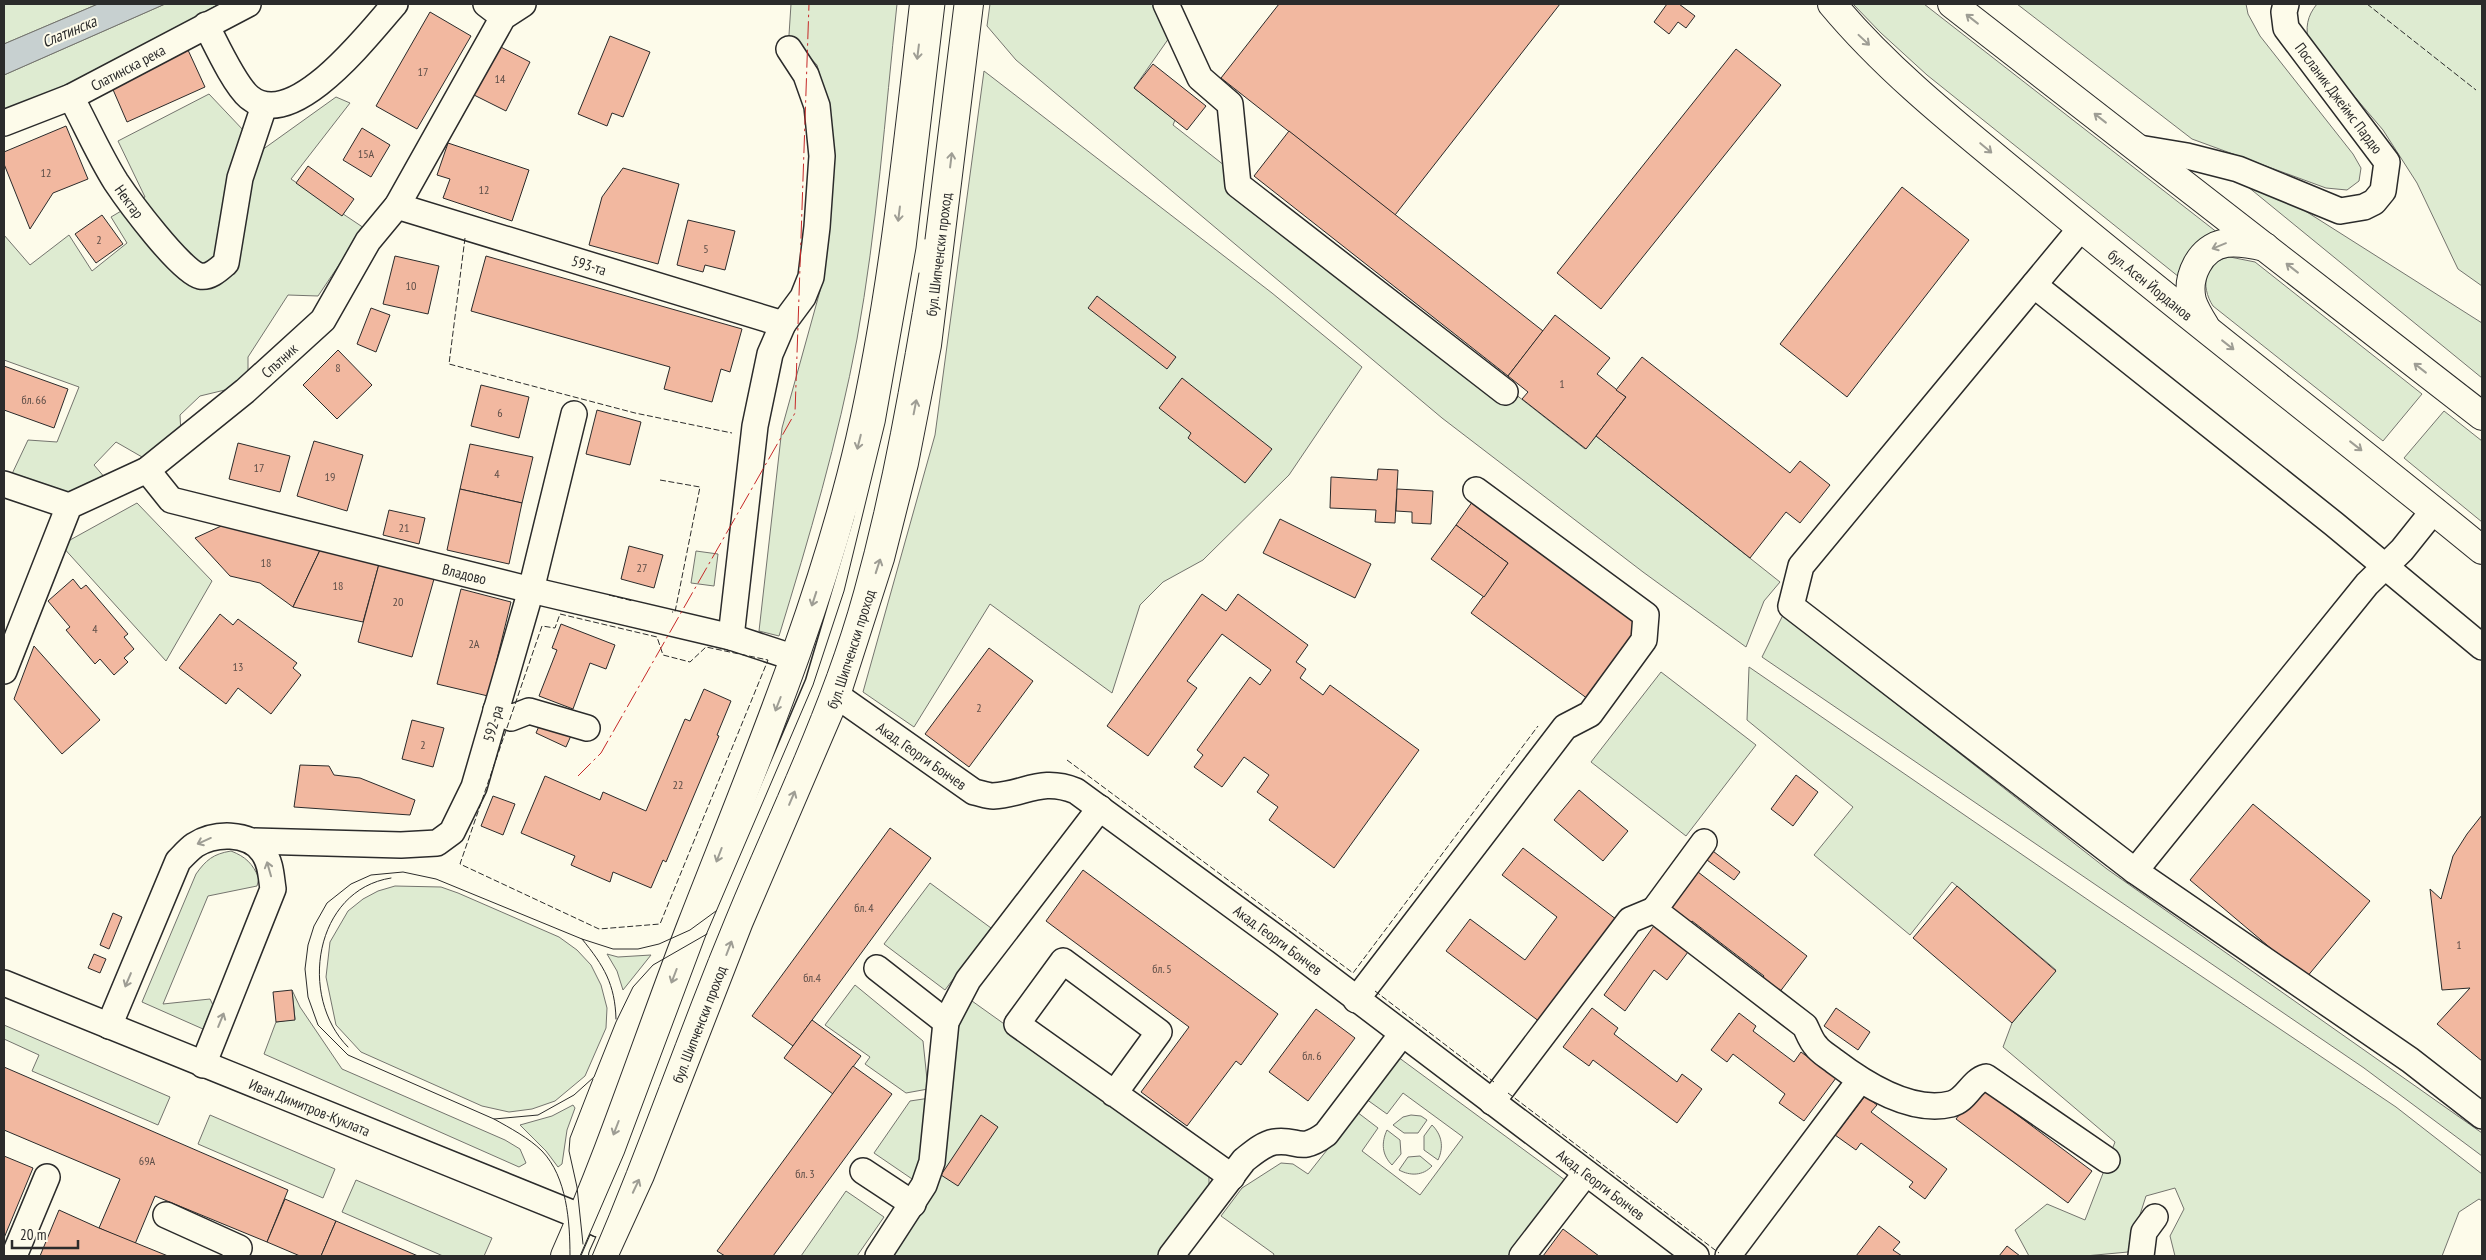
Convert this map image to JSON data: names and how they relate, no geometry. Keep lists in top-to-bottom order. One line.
{"streets":{"main road":["бул. Шипченски проход","бул. Асен Йорданов"],"street":["Слатинска река","Посланик Джеймс Пардю","Нектар","593-та","Спътник","Владово","592-ра","Акад. Георги Бончев","Иван Димитров-Куклата"]},"crossings":[["Слатинска река","Нектар"],["бул. Шипченски проход","Владово"],["бул. Шипченски проход","Акад. Георги Бончев"],["бул. Шипченски проход","Иван Димитров-Куклата"],["593-та","Спътник"],["Спътник","Владово"],["Владово","592-ра"],["592-ра","Иван Димитров-Куклата"]],"water":["Слатинска"],"house_numbers":["17","14","15А","12","12","2","5","10","8","1","бл. 66","6","17","4","19","21","18","27","18","20","4","2А","13","2","2","22","бл. 4","1","бл. 5","бл.4","бл. 6","69А","бл. 3"],"scale_bar":"20 m"}
